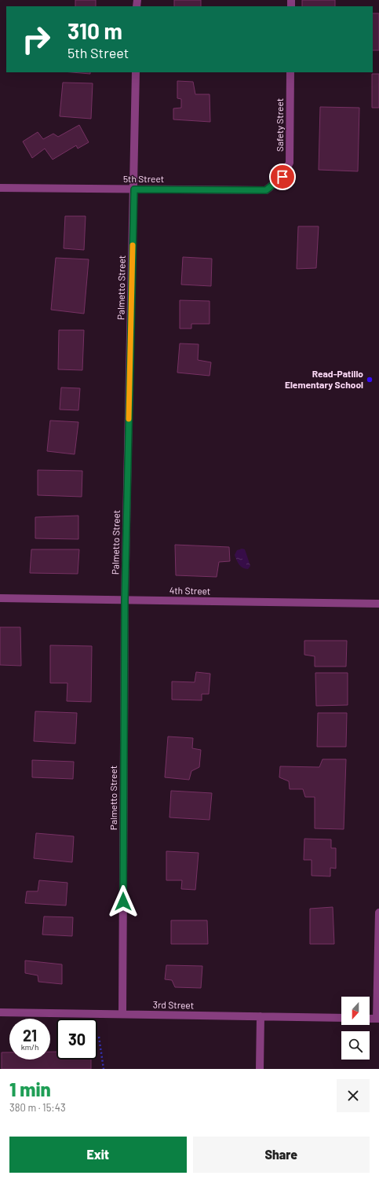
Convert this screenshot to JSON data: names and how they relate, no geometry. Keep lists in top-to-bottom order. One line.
{"streets":{"street":["Safety Street","5th Street","Palmetto Street","4th Street","3rd Street"]},"crossings":[["Safety Street","5th Street"],["5th Street","Palmetto Street"],["Palmetto Street","4th Street"],["Palmetto Street","3rd Street"]],"places":["Read-Patillo Elementary School"],"north":"bottom","page":{"turn":["310 m","5th Street"],"speed":"21 km/h","limit":"30","heading":["1 min","380 m · 15:43"],"buttons":["Exit","Share"]}}
